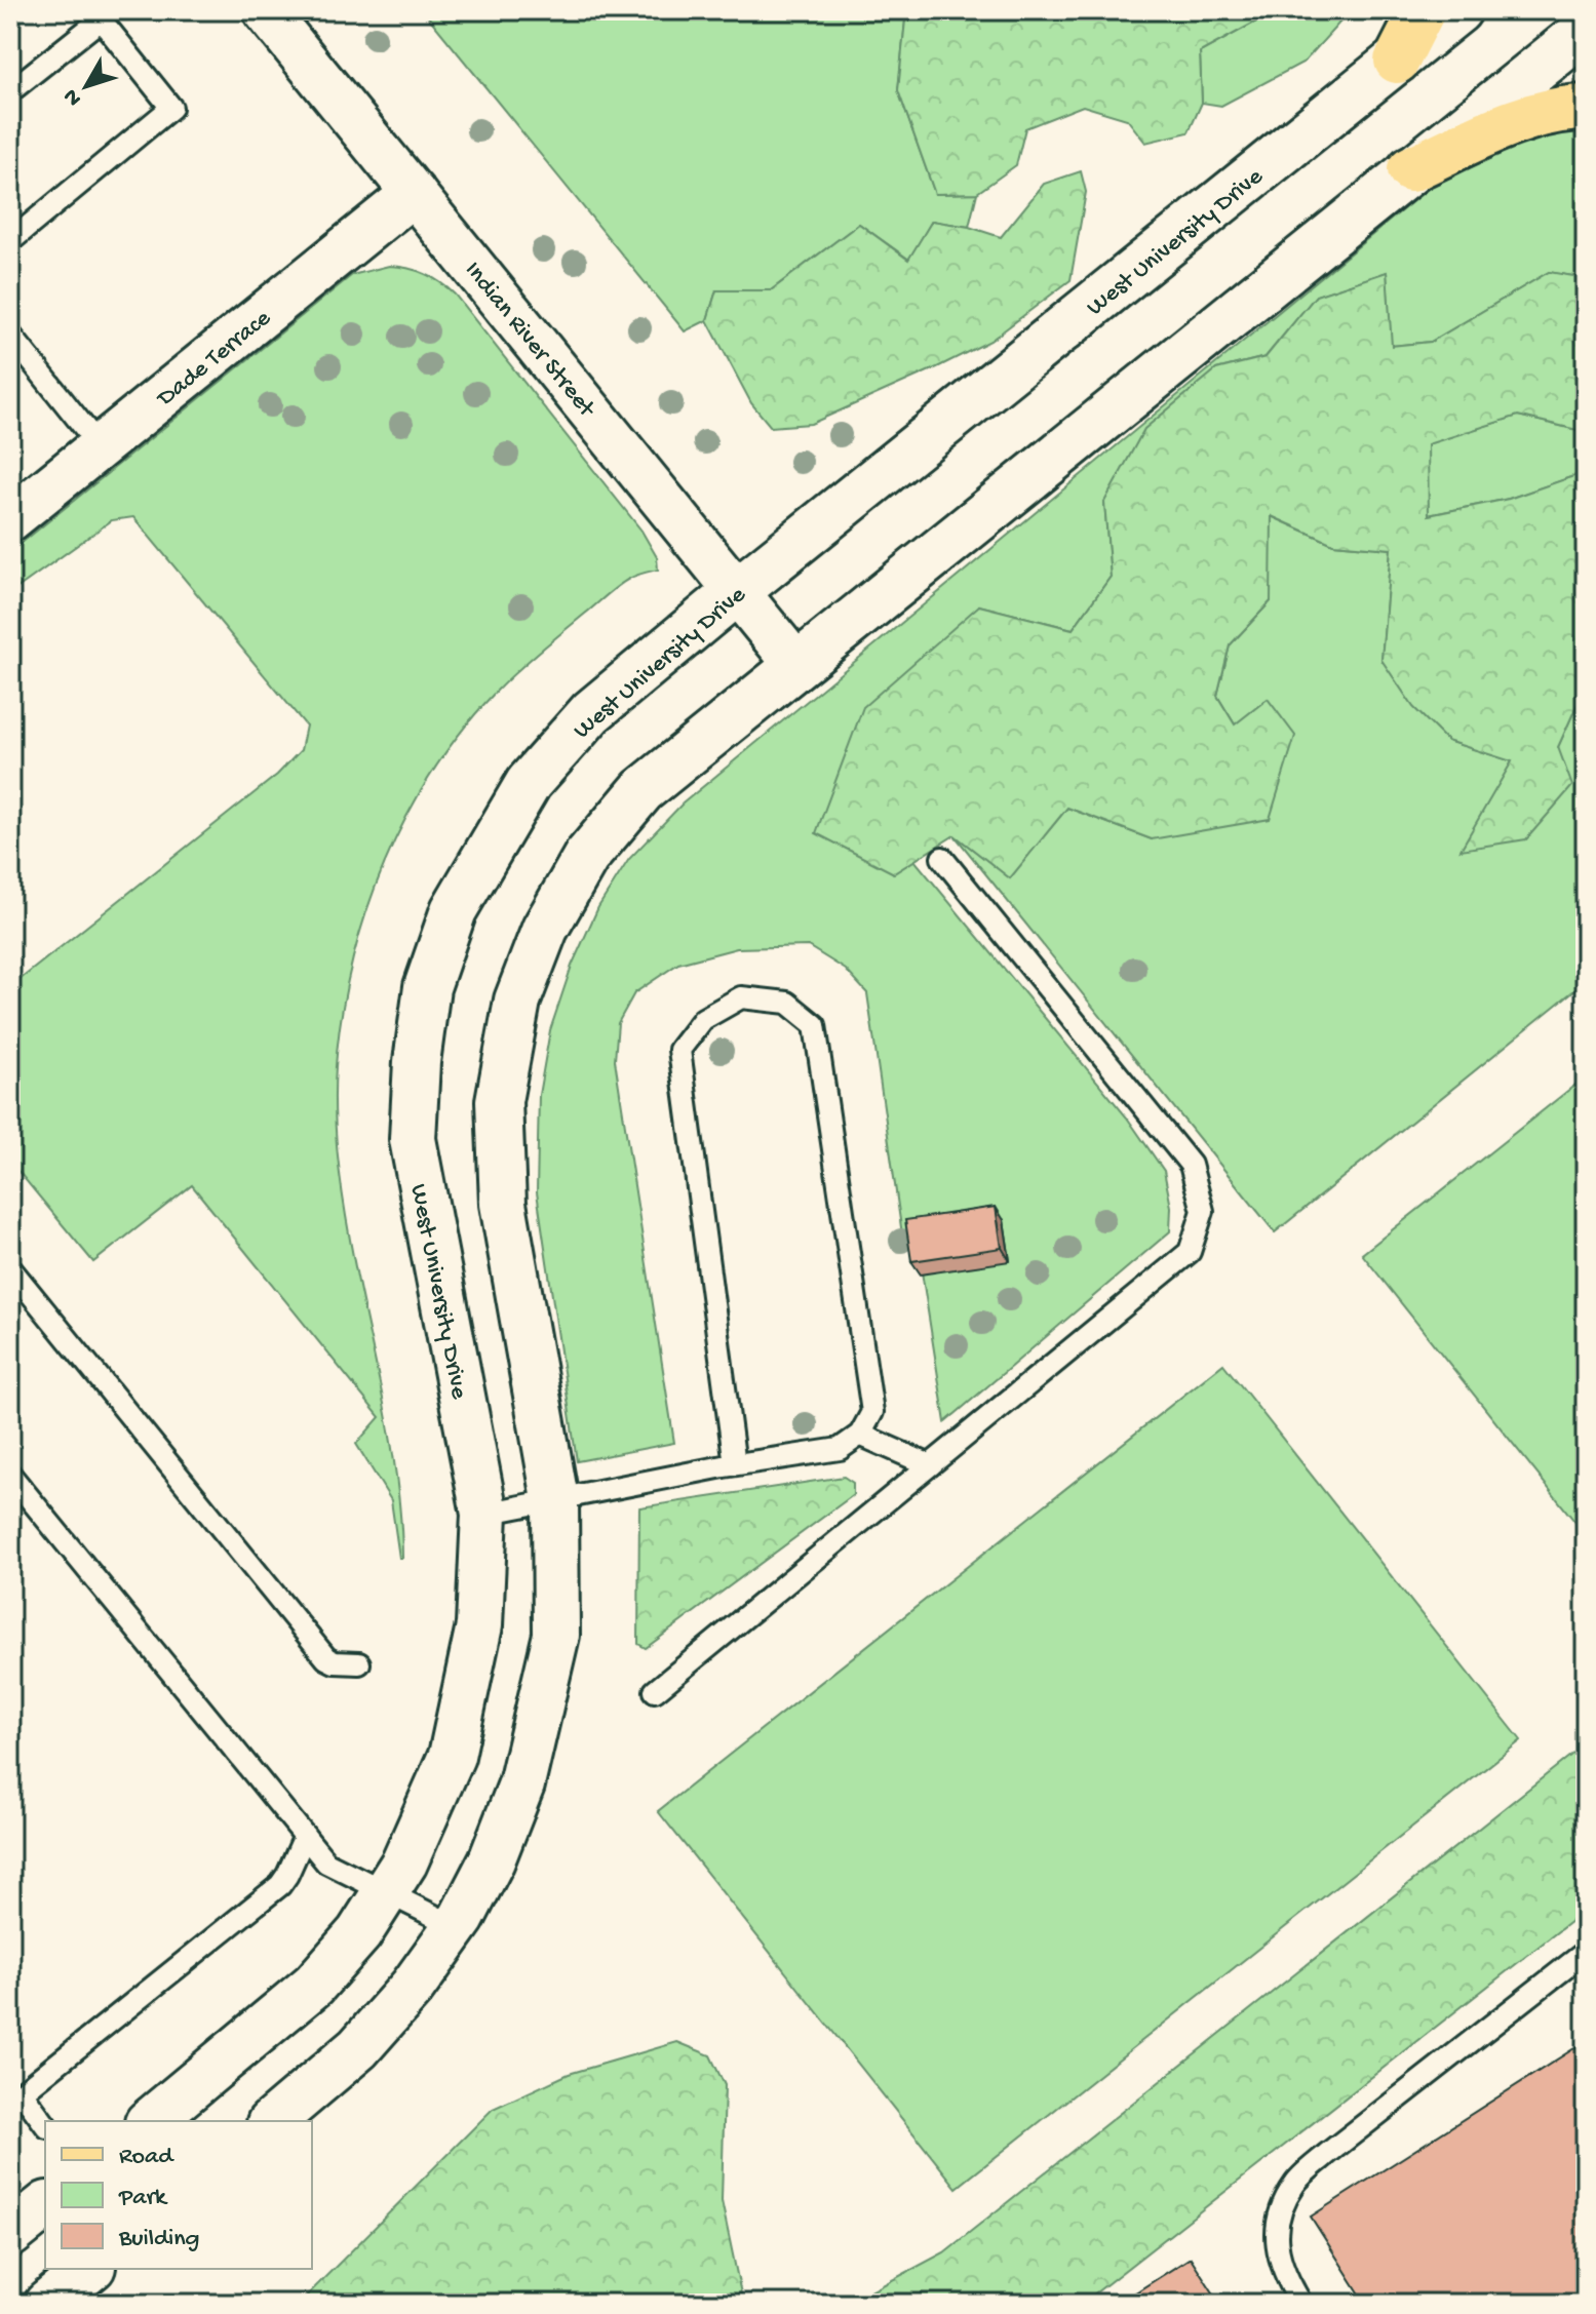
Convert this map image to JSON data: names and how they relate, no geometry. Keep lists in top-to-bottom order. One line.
{"streets":{"street":["West University Drive","Indian River Street","Dade Terrace"]},"crossings":[["West University Drive","Indian River Street"],["Indian River Street","Dade Terrace"]],"legend":["Road","Park","Building"],"north":"bottom left"}
